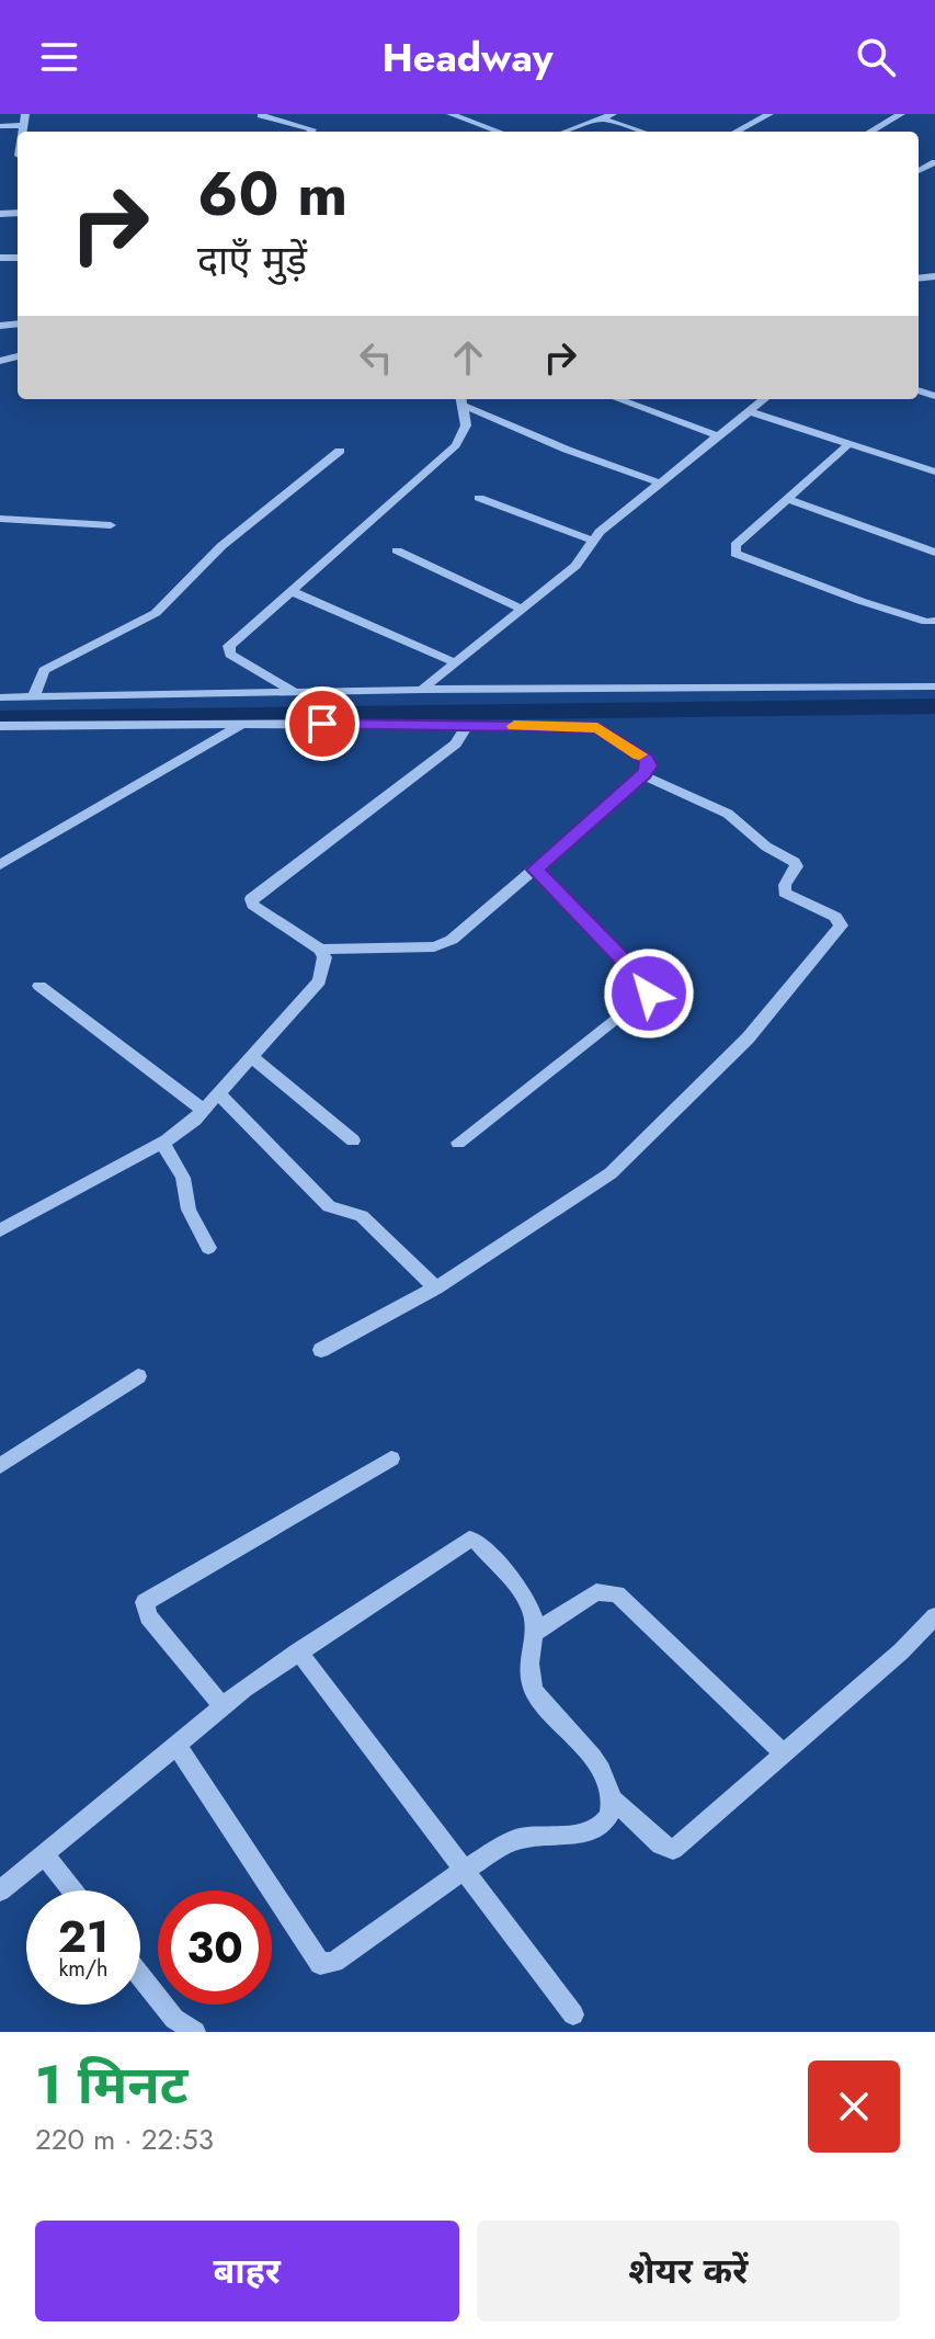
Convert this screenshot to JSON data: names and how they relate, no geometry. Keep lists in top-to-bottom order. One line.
{"page":{"header":"Headway","turn":["60 m","दाएँ मुड़ें"],"speed":"21 km/h","limit":"30","heading":["1 मिनट","220 m · 22:53"],"buttons":["बाहर","शेयर करें"]}}
